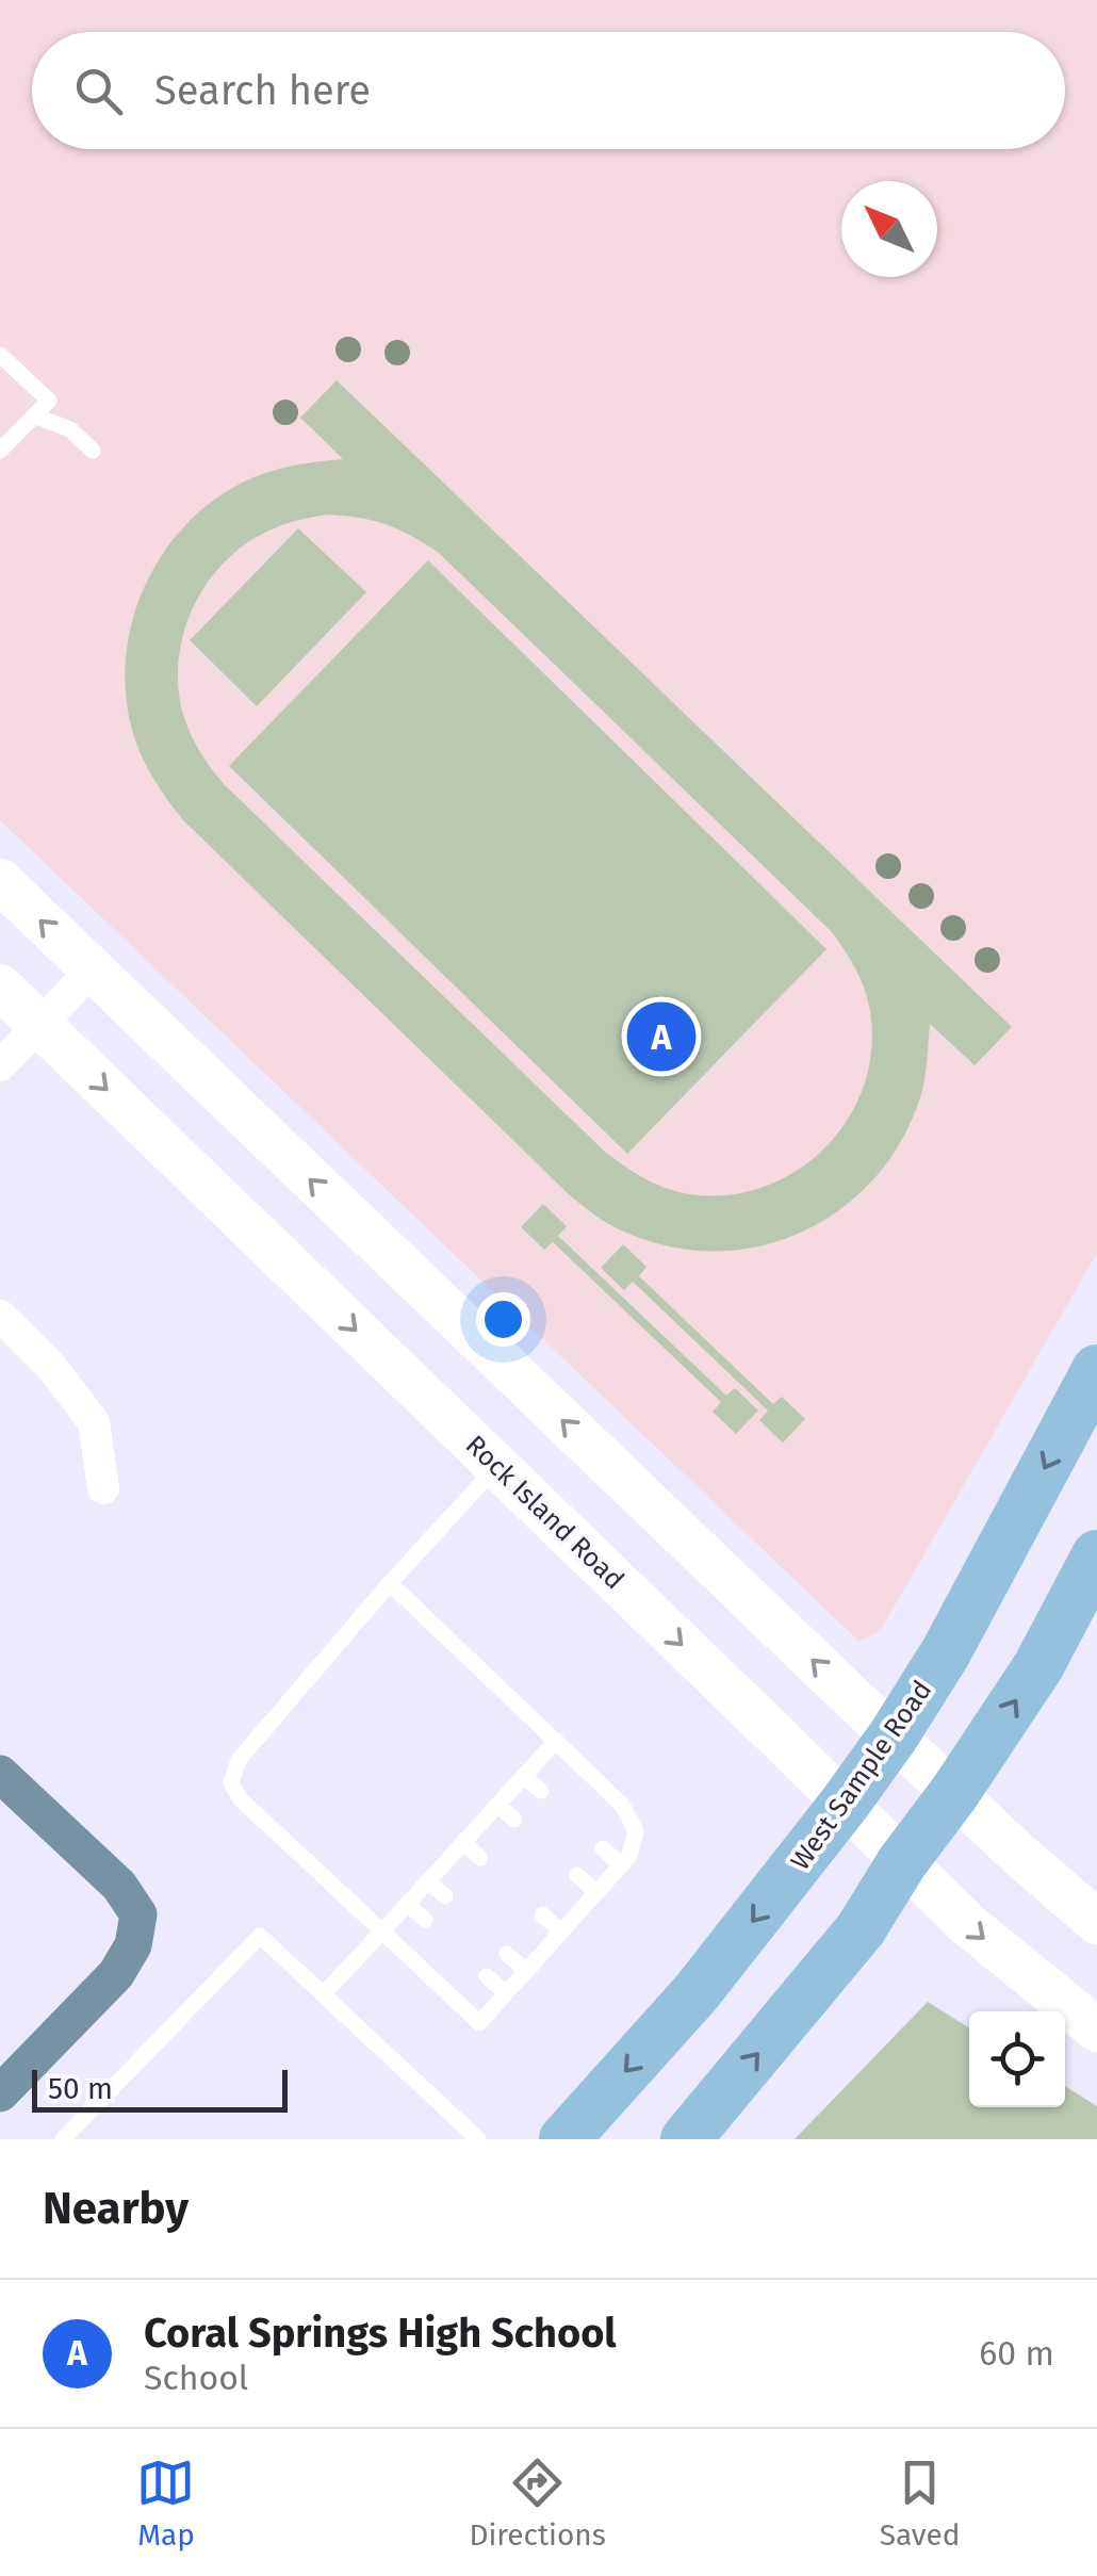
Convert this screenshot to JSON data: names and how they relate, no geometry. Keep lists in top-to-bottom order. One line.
{"streets":{"main road":["Rock Island Road","West Sample Road"]},"crossings":[["Rock Island Road","West Sample Road"]],"scale_bar":"50 m","north":"top left","page":{"search":"Search here","pins":"A","scale":"50 m","heading":"Nearby","list":[{"mark":"A","name":"Coral Springs High School","note":"School","value":"60 m"}],"nav":["Map","Directions","Saved"]}}
